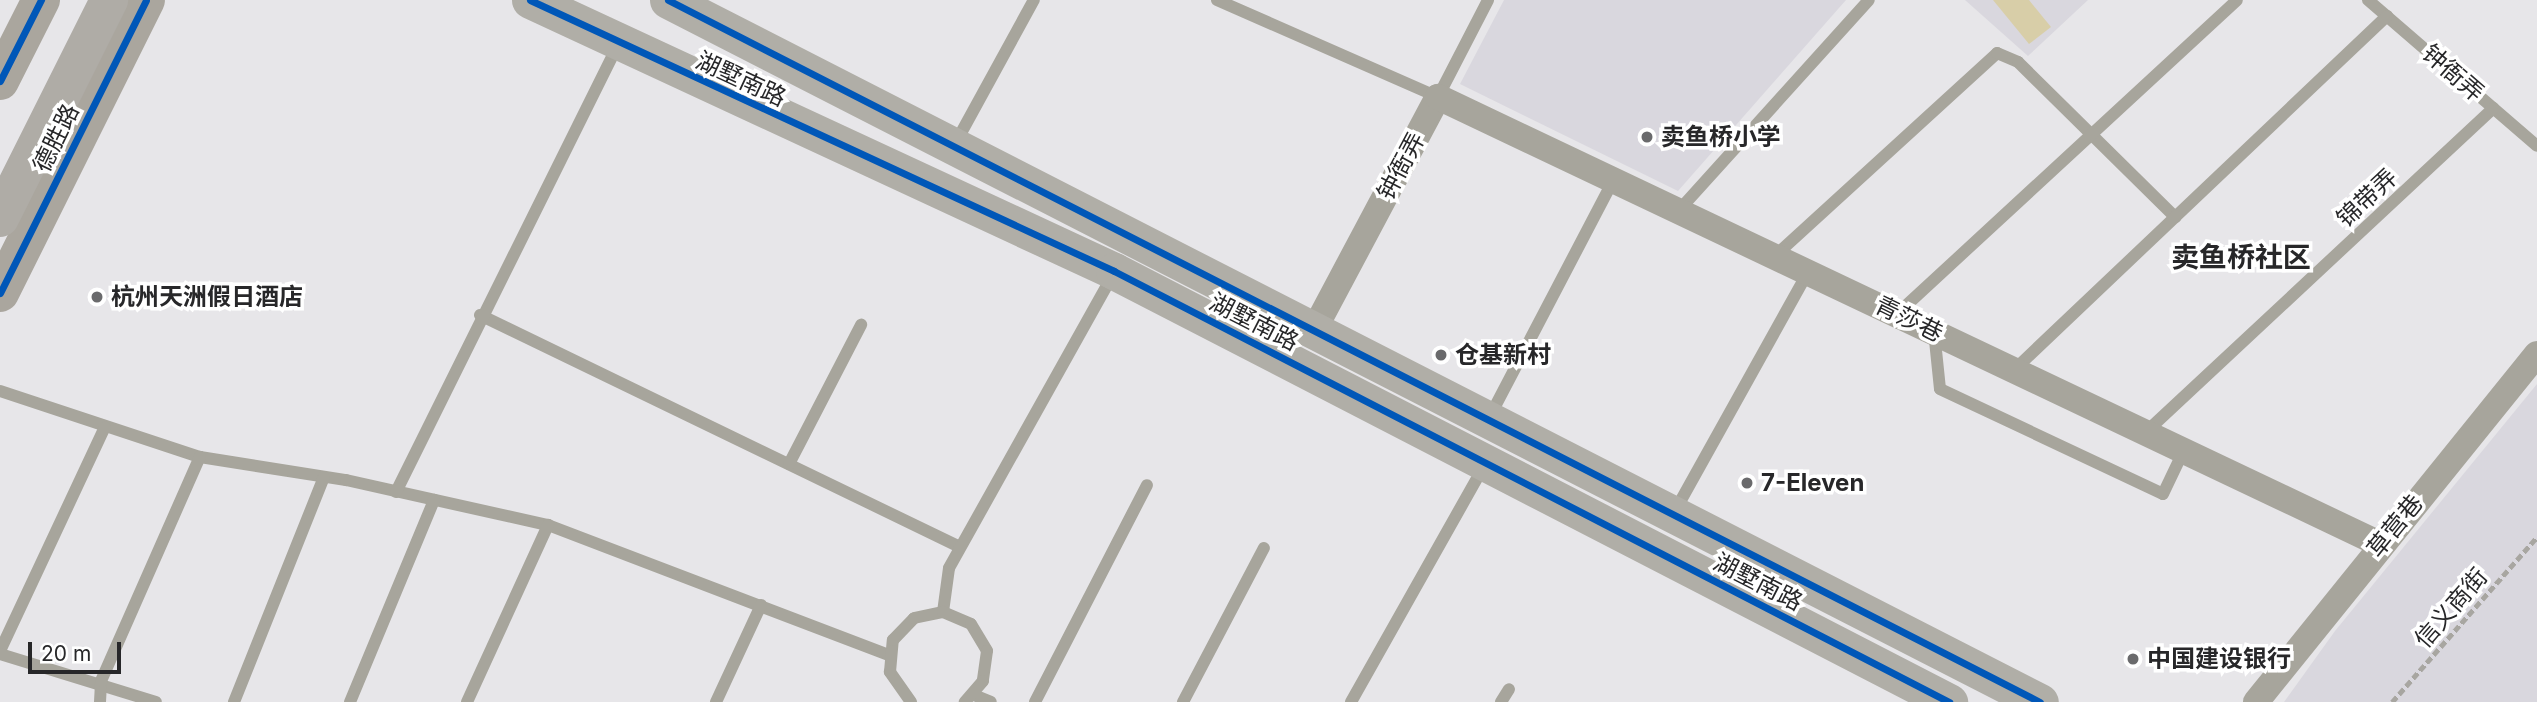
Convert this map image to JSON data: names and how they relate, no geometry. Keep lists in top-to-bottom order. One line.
{"streets":{"main road":["湖墅南路","德胜路"],"street":["钟衙弄","青莎巷","草营巷"],"lane":["锦带弄"],"path":["信义商街"]},"crossings":[["钟衙弄","湖墅南路"],["钟衙弄","锦带弄"],["钟衙弄","青莎巷"],["锦带弄","青莎巷"],["青莎巷","草营巷"]],"districts":["卖鱼桥社区"],"places":["卖鱼桥小学","杭州天洲假日酒店","仓基新村","7-Eleven","中国建设银行"],"scale_bar":"20 m"}
